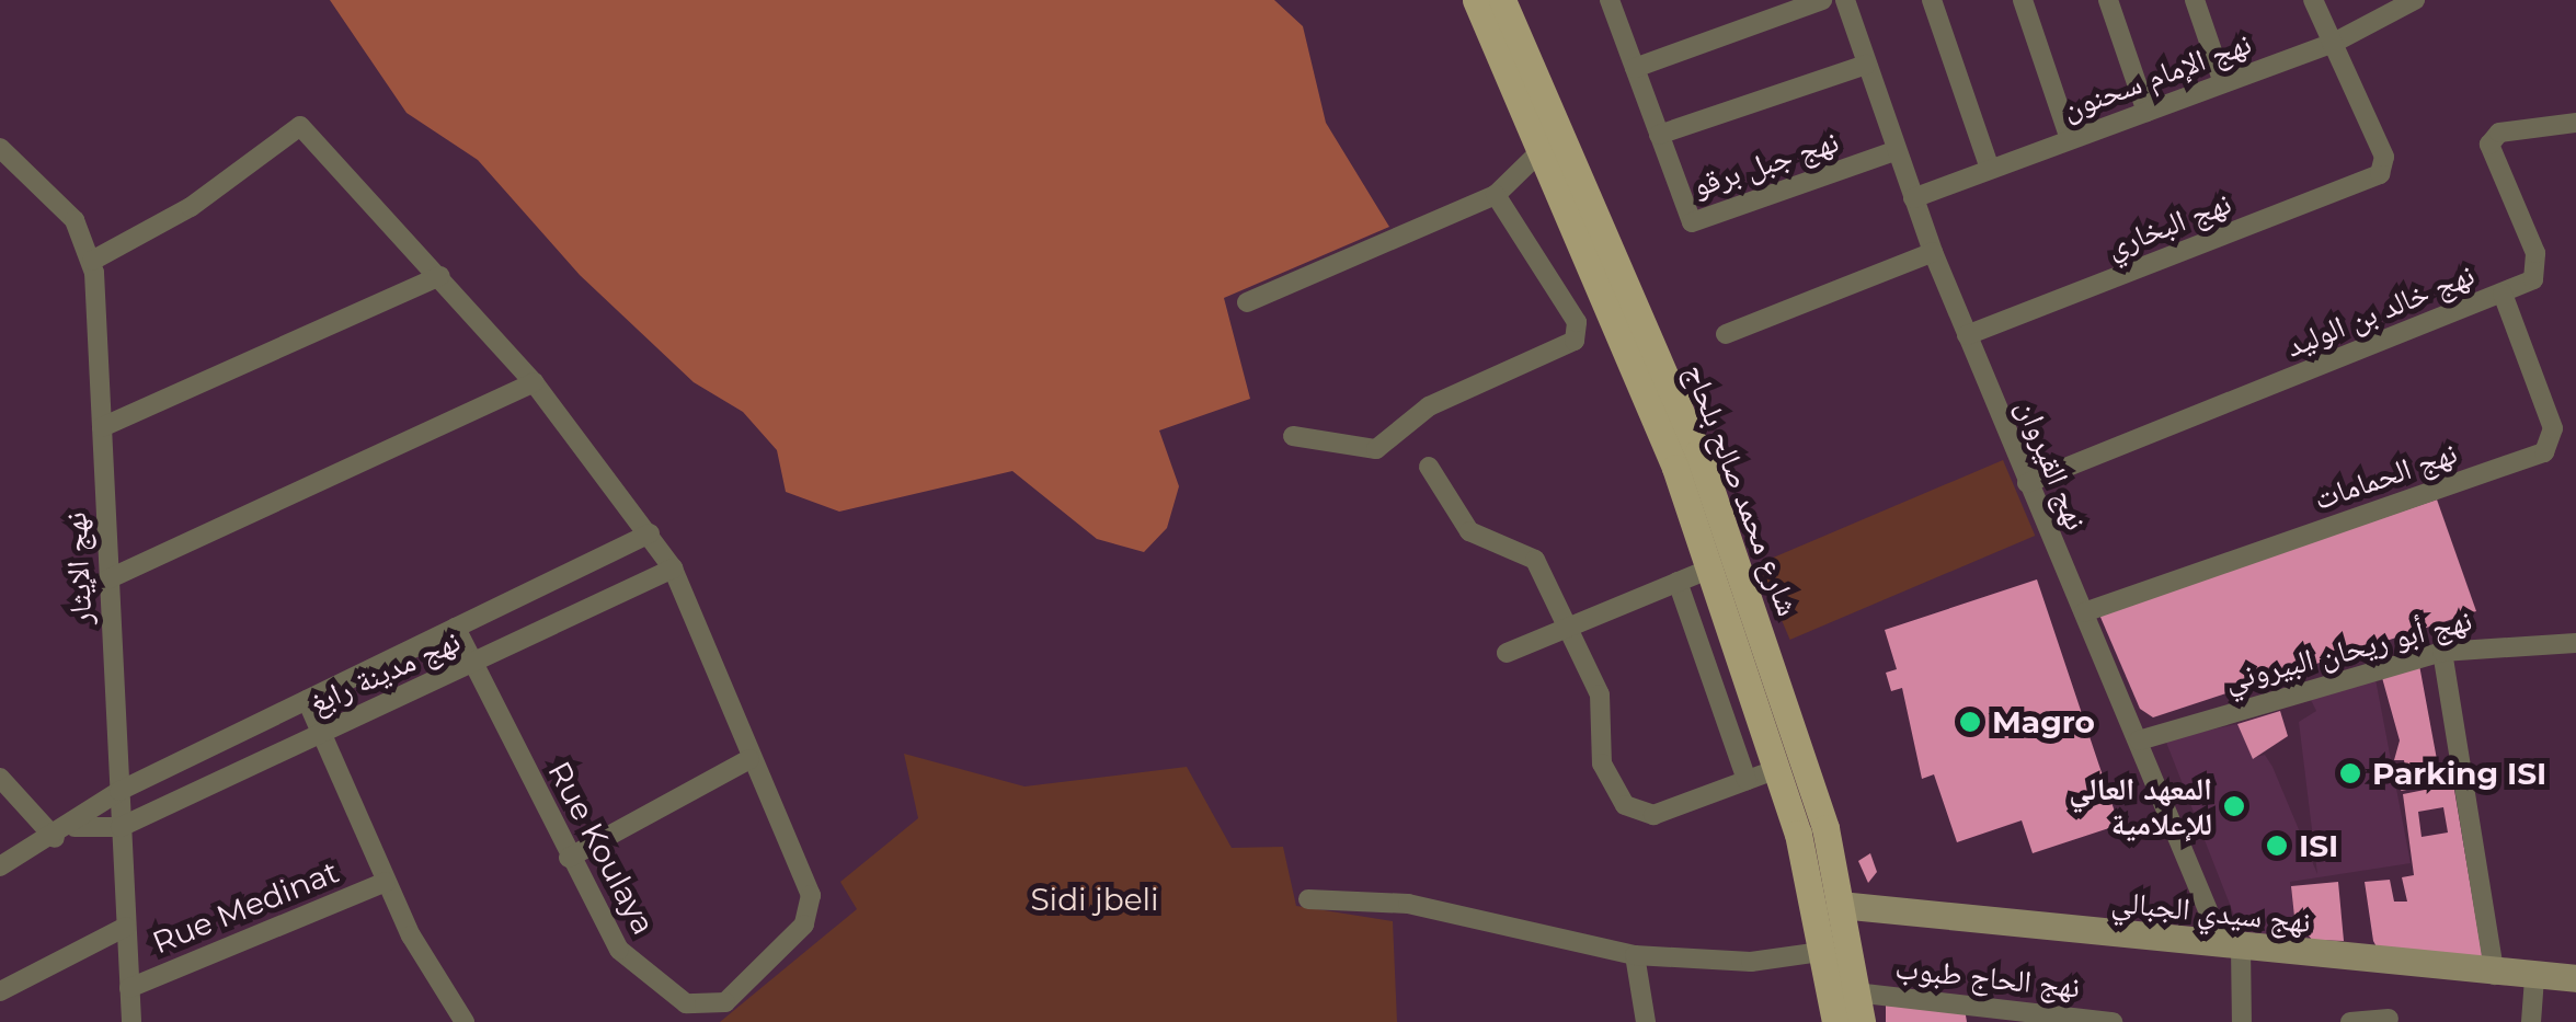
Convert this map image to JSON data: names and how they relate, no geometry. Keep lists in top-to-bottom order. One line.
{"streets":{"main road":["شارع محمد صالح بلحاج"],"street":["نهج الإمام سحنون","نهج جبل برقو","نهج البخاري","نهج خالد بن الوليد","نهج القيروان","نهج الحمامات","نهج الإيثار","نهج أبو ريحان البيروني","نهج مدينة رابغ","Rue Koulaya","Rue Medinat","نهج سيدي الجبالي","نهج الحاج طبوب"]},"crossings":[["نهج الإمام سحنون","نهج البخاري"],["نهج الإمام سحنون","نهج القيروان"],["نهج جبل برقو","نهج القيروان"],["نهج البخاري","نهج القيروان"],["نهج خالد بن الوليد","نهج القيروان"],["نهج خالد بن الوليد","نهج الحمامات"],["نهج القيروان","نهج الحمامات"],["نهج القيروان","نهج أبو ريحان البيروني"],["نهج القيروان","نهج سيدي الجبالي"],["شارع محمد صالح بلحاج","نهج سيدي الجبالي"],["شارع محمد صالح بلحاج","نهج الحاج طبوب"],["نهج الإيثار","نهج مدينة رابغ"],["نهج الإيثار","Rue Koulaya"],["نهج الإيثار","Rue Medinat"],["نهج مدينة رابغ","Rue Koulaya"]],"parks":["Sidi jbeli"],"places":["Magro","Parking ISI","المعهد العالي للإعلامية","ISI"]}
